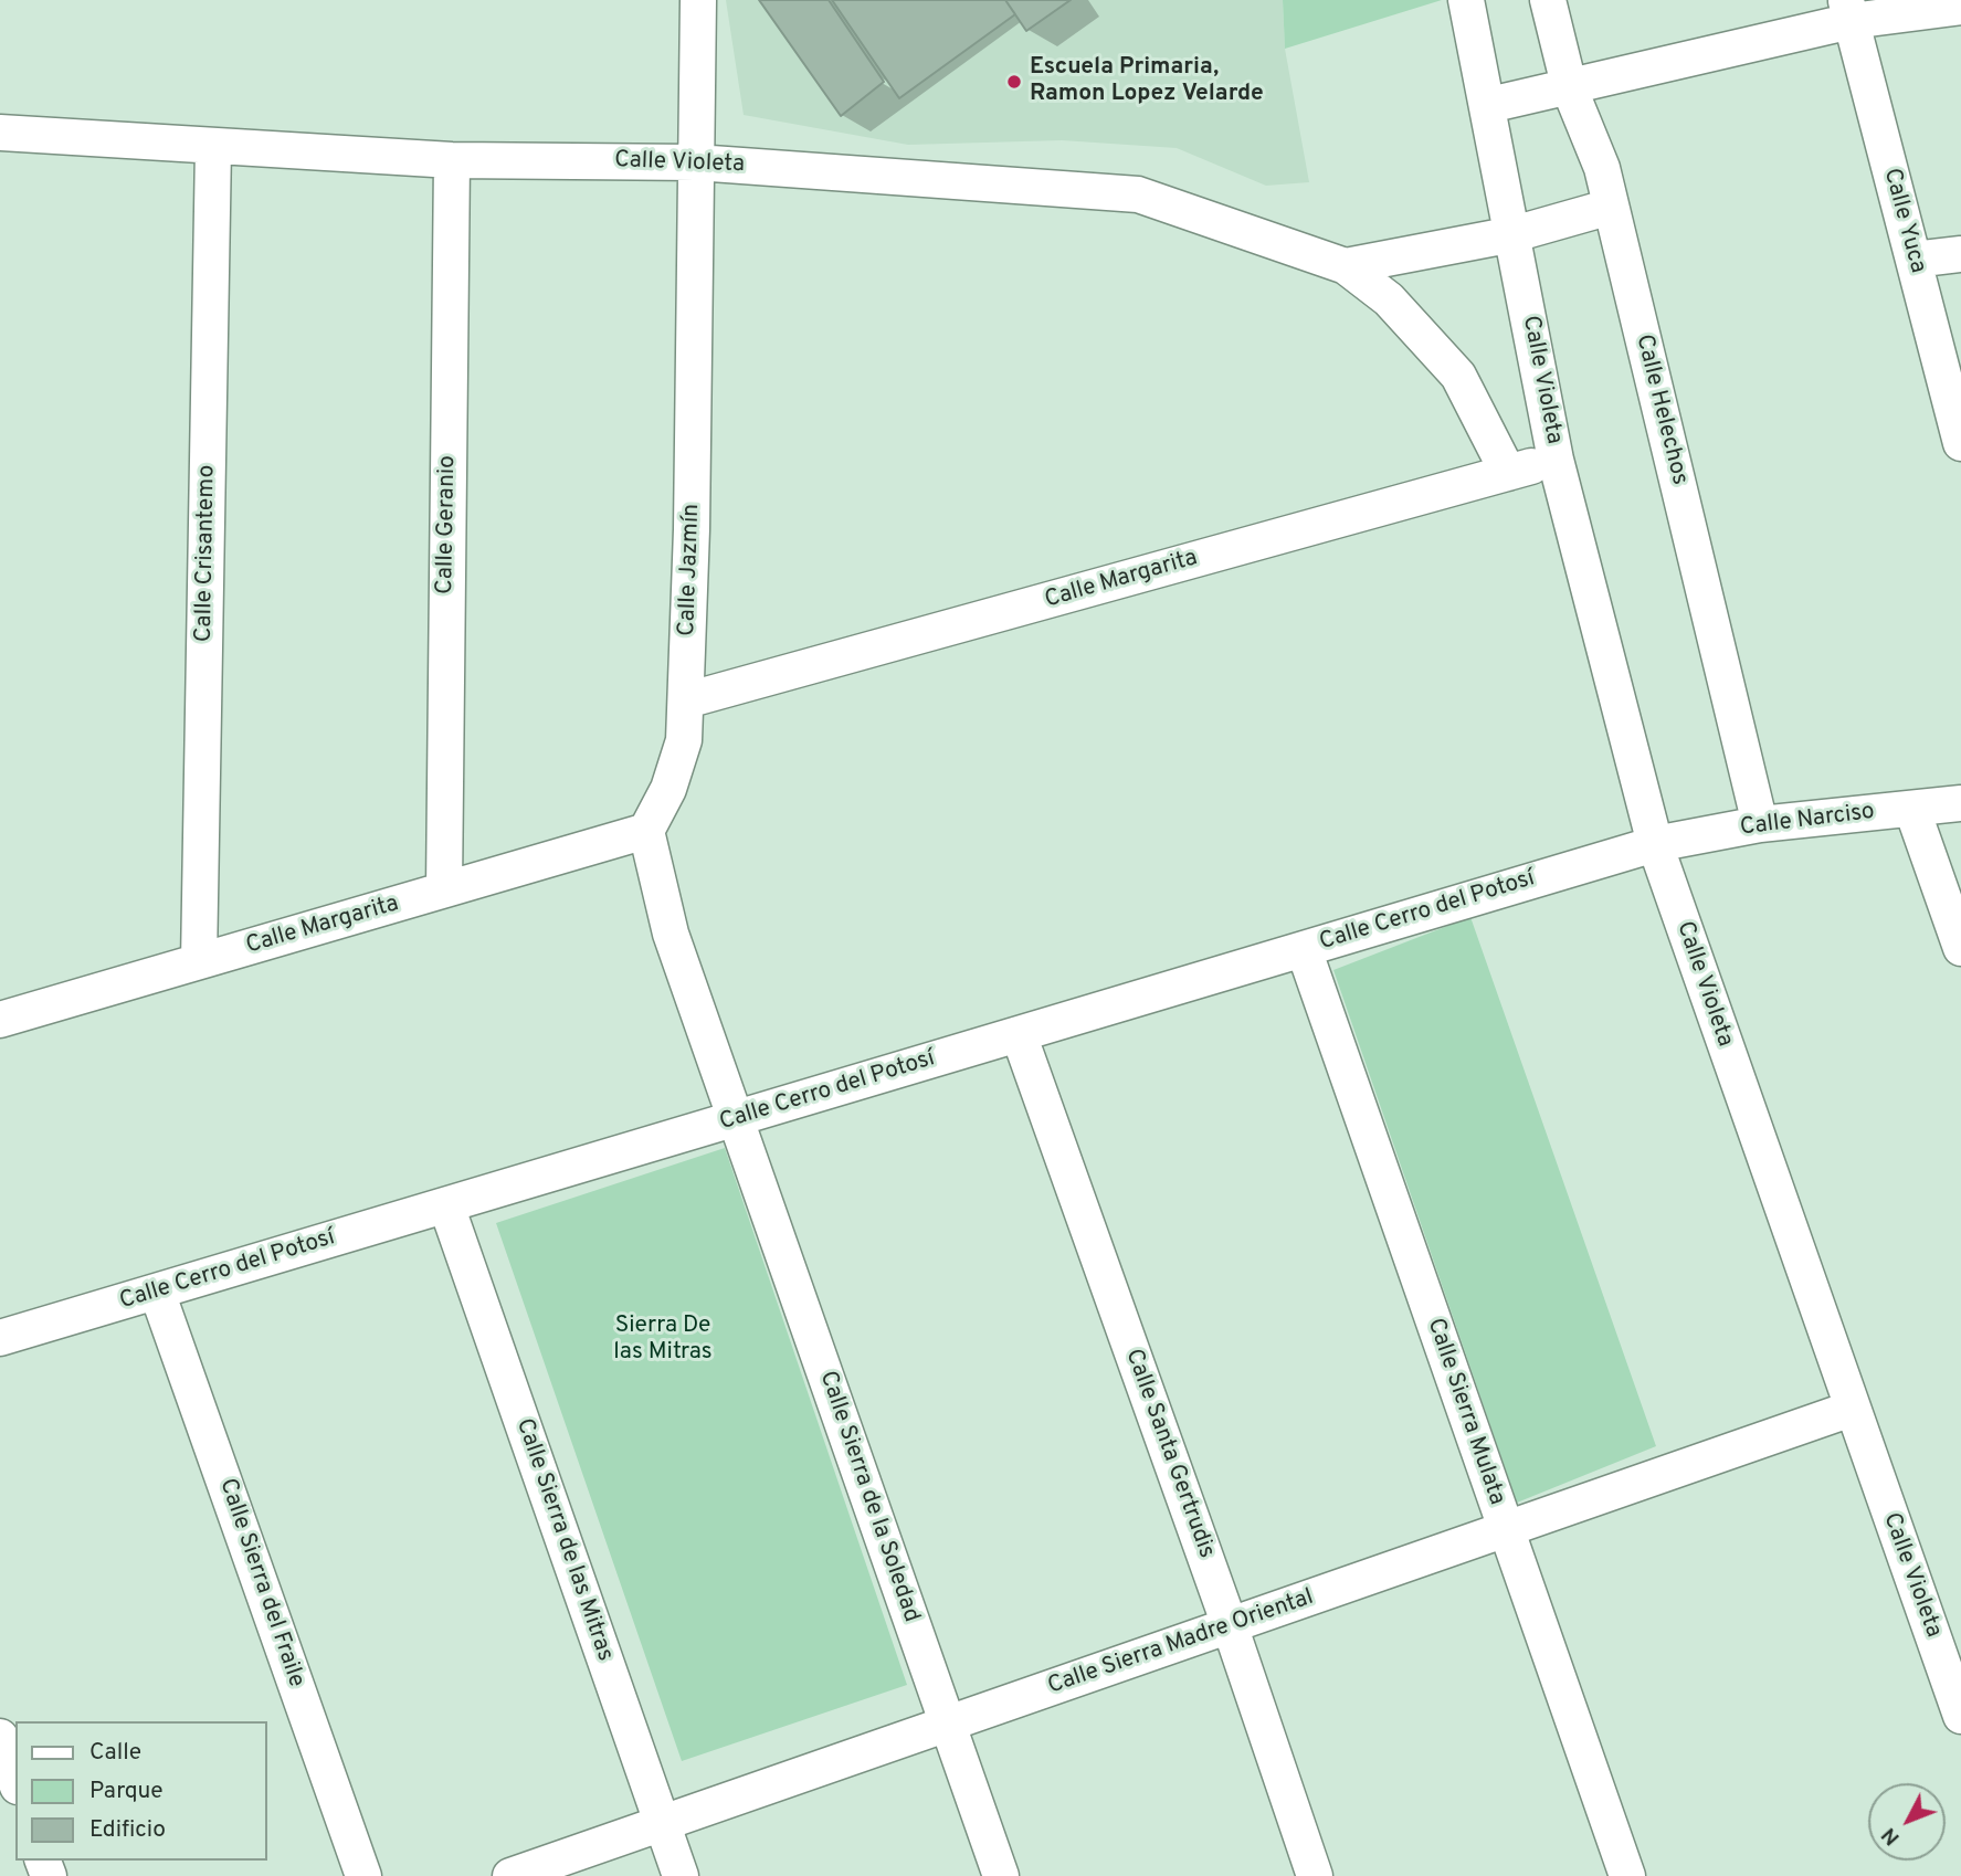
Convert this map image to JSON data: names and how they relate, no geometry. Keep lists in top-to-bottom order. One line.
{"streets":{"street":["Calle Violeta","Calle Yuca","Calle Helechos","Calle Geranio","Calle Crisantemo","Calle Jazmín","Calle Margarita","Calle Narciso","Calle Cerro del Potosí","Calle Sierra Mulata","Calle Santa Gertrudis","Calle Sierra de la Soledad","Calle Sierra de las Mitras","Calle Sierra del Fraile","Calle Sierra Madre Oriental"]},"crossings":[["Calle Violeta","Calle Helechos"],["Calle Violeta","Calle Geranio"],["Calle Violeta","Calle Crisantemo"],["Calle Violeta","Calle Jazmín"],["Calle Violeta","Calle Margarita"],["Calle Violeta","Calle Narciso"],["Calle Violeta","Calle Cerro del Potosí"],["Calle Violeta","Calle Sierra Madre Oriental"],["Calle Helechos","Calle Narciso"],["Calle Geranio","Calle Margarita"],["Calle Crisantemo","Calle Margarita"],["Calle Jazmín","Calle Margarita"],["Calle Narciso","Calle Cerro del Potosí"],["Calle Cerro del Potosí","Calle Sierra Mulata"],["Calle Cerro del Potosí","Calle Santa Gertrudis"],["Calle Cerro del Potosí","Calle Sierra de la Soledad"],["Calle Cerro del Potosí","Calle Sierra de las Mitras"],["Calle Cerro del Potosí","Calle Sierra del Fraile"],["Calle Sierra Mulata","Calle Sierra Madre Oriental"],["Calle Santa Gertrudis","Calle Sierra Madre Oriental"],["Calle Sierra de la Soledad","Calle Sierra Madre Oriental"],["Calle Sierra de las Mitras","Calle Sierra Madre Oriental"]],"parks":["Sierra De las Mitras"],"places":["Escuela Primaria, Ramon Lopez Velarde"],"legend":["Calle","Parque","Edificio"],"north":"bottom left"}
